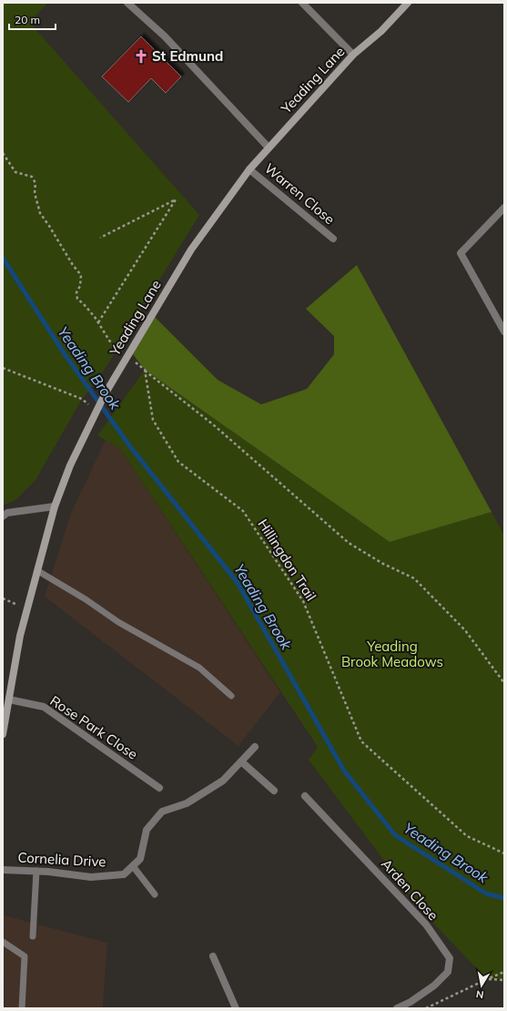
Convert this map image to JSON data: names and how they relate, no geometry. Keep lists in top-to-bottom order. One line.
{"streets":{"street":["Yeading Lane","Warren Close","Rose Park Close","Cornelia Drive","Arden Close"],"path":["Hillingdon Trail"]},"crossings":[["Yeading Lane","Warren Close"],["Yeading Lane","Rose Park Close"]],"water":["Yeading Brook"],"parks":["Yeading Brook Meadows"],"places":{"church":["St Edmund"]},"scale_bar":"20 m","north":"bottom"}
